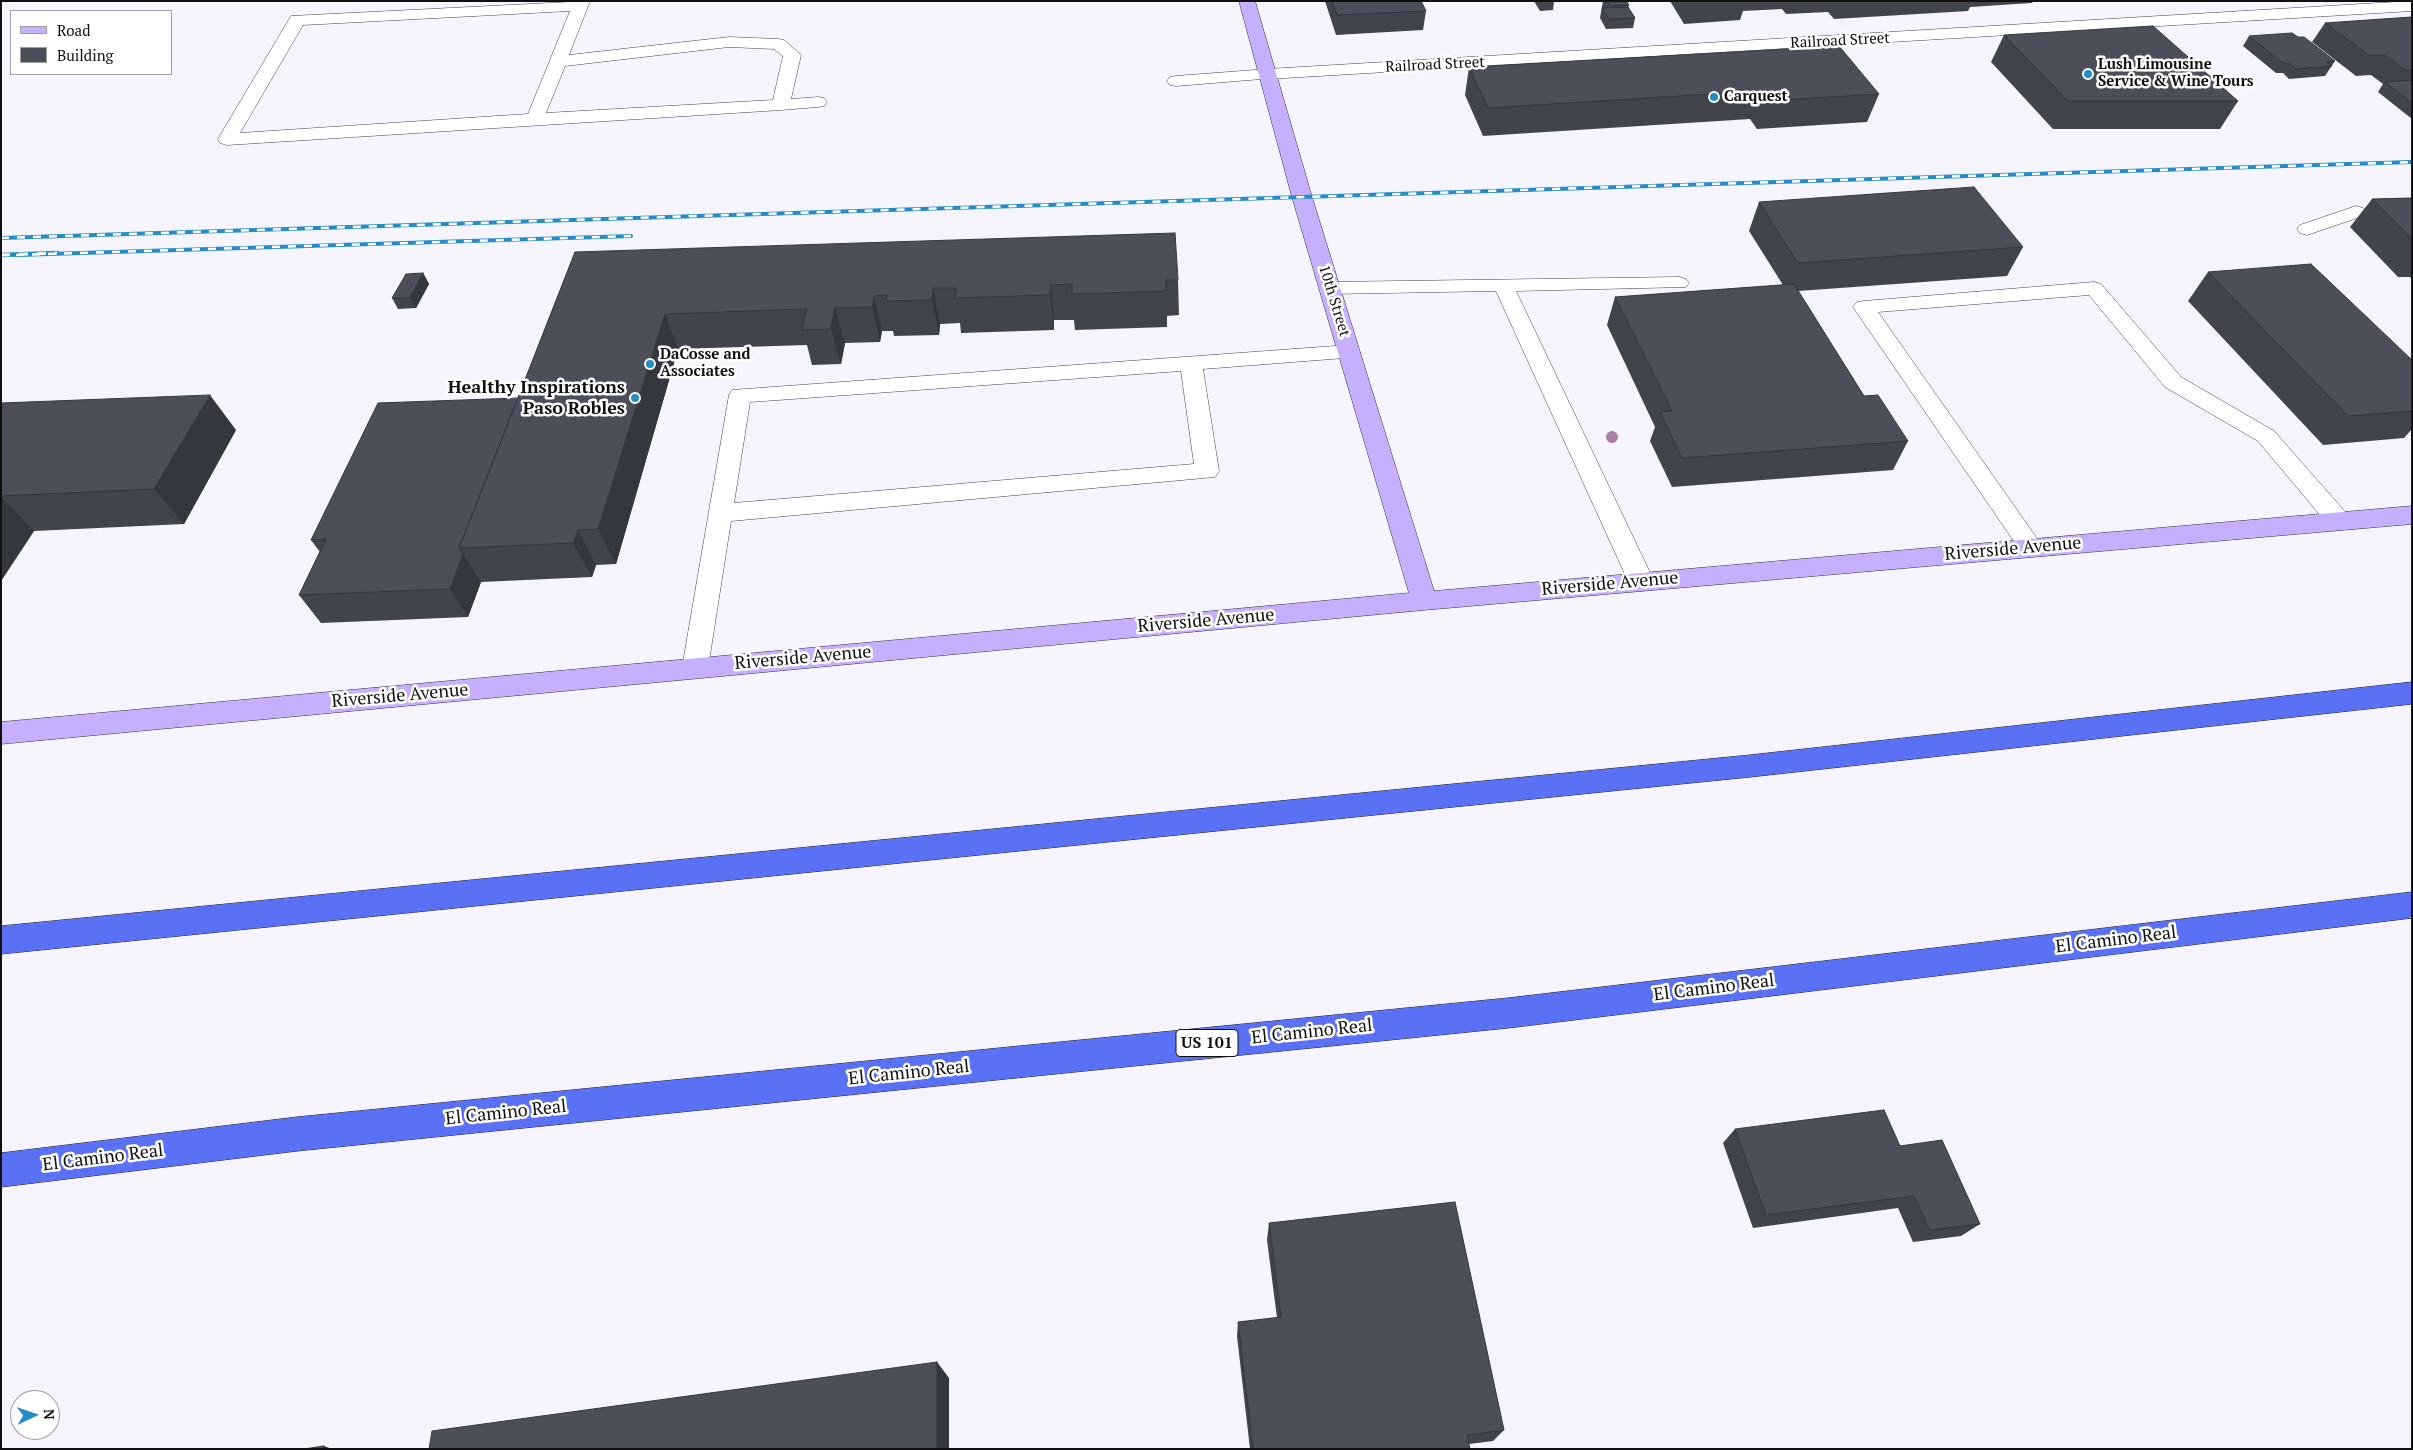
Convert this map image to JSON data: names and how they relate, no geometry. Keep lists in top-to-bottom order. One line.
{"streets":{"highway":["El Camino Real","US 101"],"main road":["10th Street","Riverside Avenue"],"street":["Railroad Street"]},"crossings":[["Railroad Street","10th Street"],["10th Street","Riverside Avenue"]],"places":["Lush Limousine Service & Wine Tours","Carquest","DaCosse and Associates","Healthy Inspirations Paso Robles"],"legend":["Road","Building"],"north":"right"}
